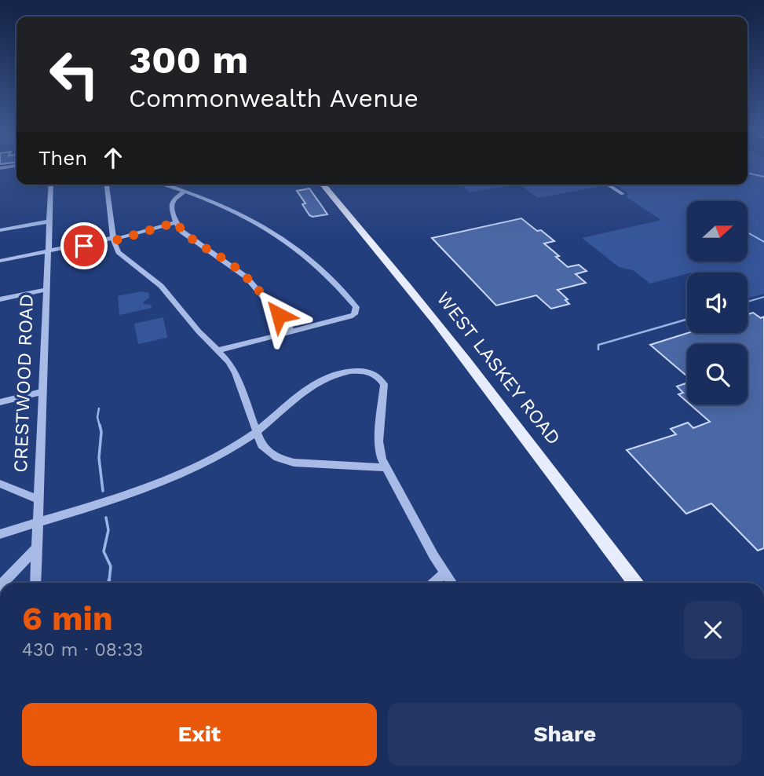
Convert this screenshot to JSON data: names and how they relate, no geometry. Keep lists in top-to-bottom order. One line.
{"streets":{"main road":["WEST LASKEY ROAD"],"street":["CRESTWOOD ROAD"]},"north":"right","page":{"turn":["300 m","Commonwealth Avenue"],"then":"Then","heading":["6 min","430 m · 08:33"],"buttons":["Exit","Share"]}}
